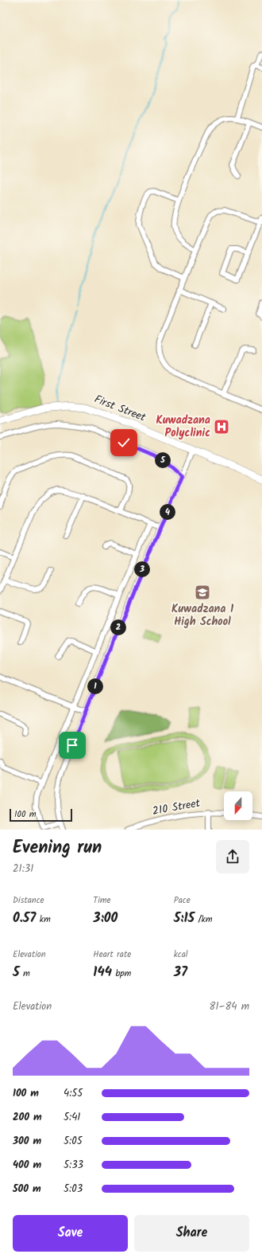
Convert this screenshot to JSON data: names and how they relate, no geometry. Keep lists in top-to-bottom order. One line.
{"streets":{"street":["First Street","210 Street"]},"places":{"hospital":["Kuwadzana Polyclinic"],"school or university":["Kuwadzana 1 High School"]},"scale_bar":"100 m","north":"bottom","page":{"pins":["5","4","3","2","1"],"scale":"100 m","heading":["Evening run","21:31"],"stats":[["Distance","0.57 km"],["Time","3:00"],["Pace","5:15 /km"],["Elevation","5 m"],["Heart rate","144 bpm"],["kcal","37"]],"chart":["Elevation","81–84 m"],"list":[{"name":"100 m","note":"4:55"},{"name":"200 m","note":"5:41"},{"name":"300 m","note":"5:05"},{"name":"400 m","note":"5:33"},{"name":"500 m","note":"5:03"}],"buttons":["Save","Share"]}}
